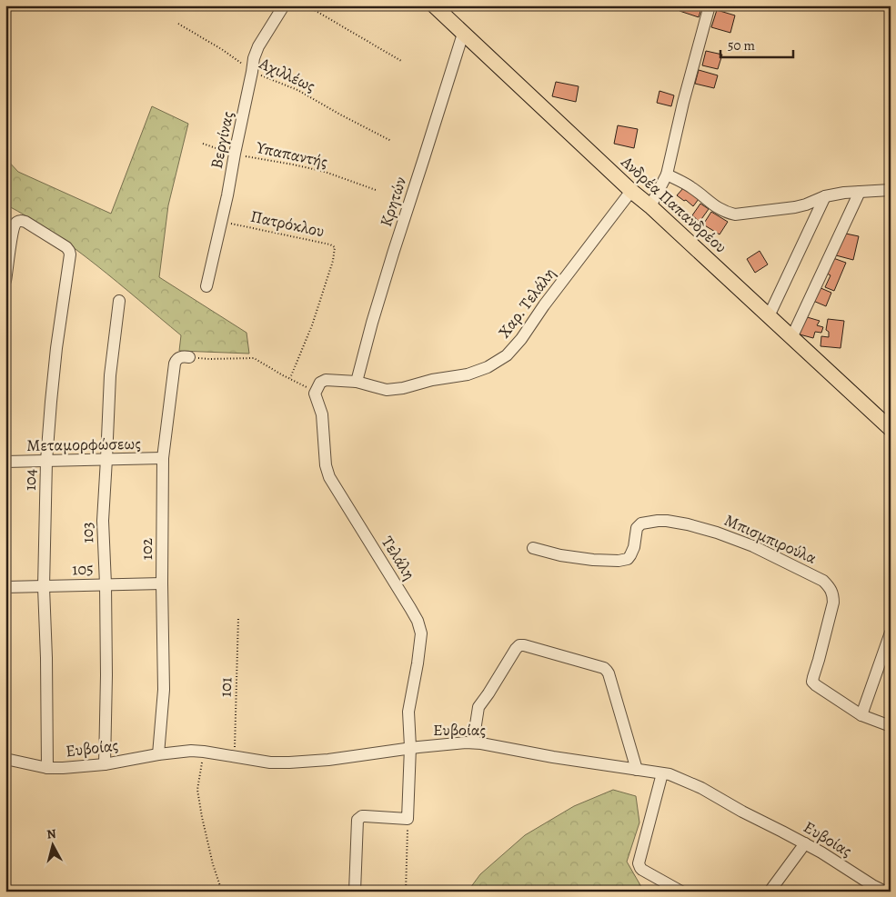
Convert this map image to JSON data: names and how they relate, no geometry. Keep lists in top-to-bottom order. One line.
{"streets":{"main road":["Ανδρέα Παπανδρέου"],"street":["Βεργίνας","Κρητών","Χαρ. Τελάλη","Μεταμορφώσεως","104","103","Μπισμπιρούλα","102","Τελάλη","105","Ευβοίας"],"path":["Αχιλλέως","Υπαπαντής","Πατρόκλου","101"]},"crossings":[["Αχιλλέως","Βεργίνας"],["Βεργίνας","Υπαπαντής"],["Βεργίνας","Πατρόκλου"],["Κρητών","Ανδρέα Παπανδρέου"],["Κρητών","Χαρ. Τελάλη"],["Ανδρέα Παπανδρέου","Χαρ. Τελάλη"],["Χαρ. Τελάλη","Τελάλη"],["Μεταμορφώσεως","104"],["Μεταμορφώσεως","103"],["Μεταμορφώσεως","102"],["104","105"],["104","Ευβοίας"],["103","105"],["103","Ευβοίας"],["102","105"],["102","Ευβοίας"],["Τελάλη","Ευβοίας"],["101","Ευβοίας"]],"scale_bar":"50 m","north":"top"}
